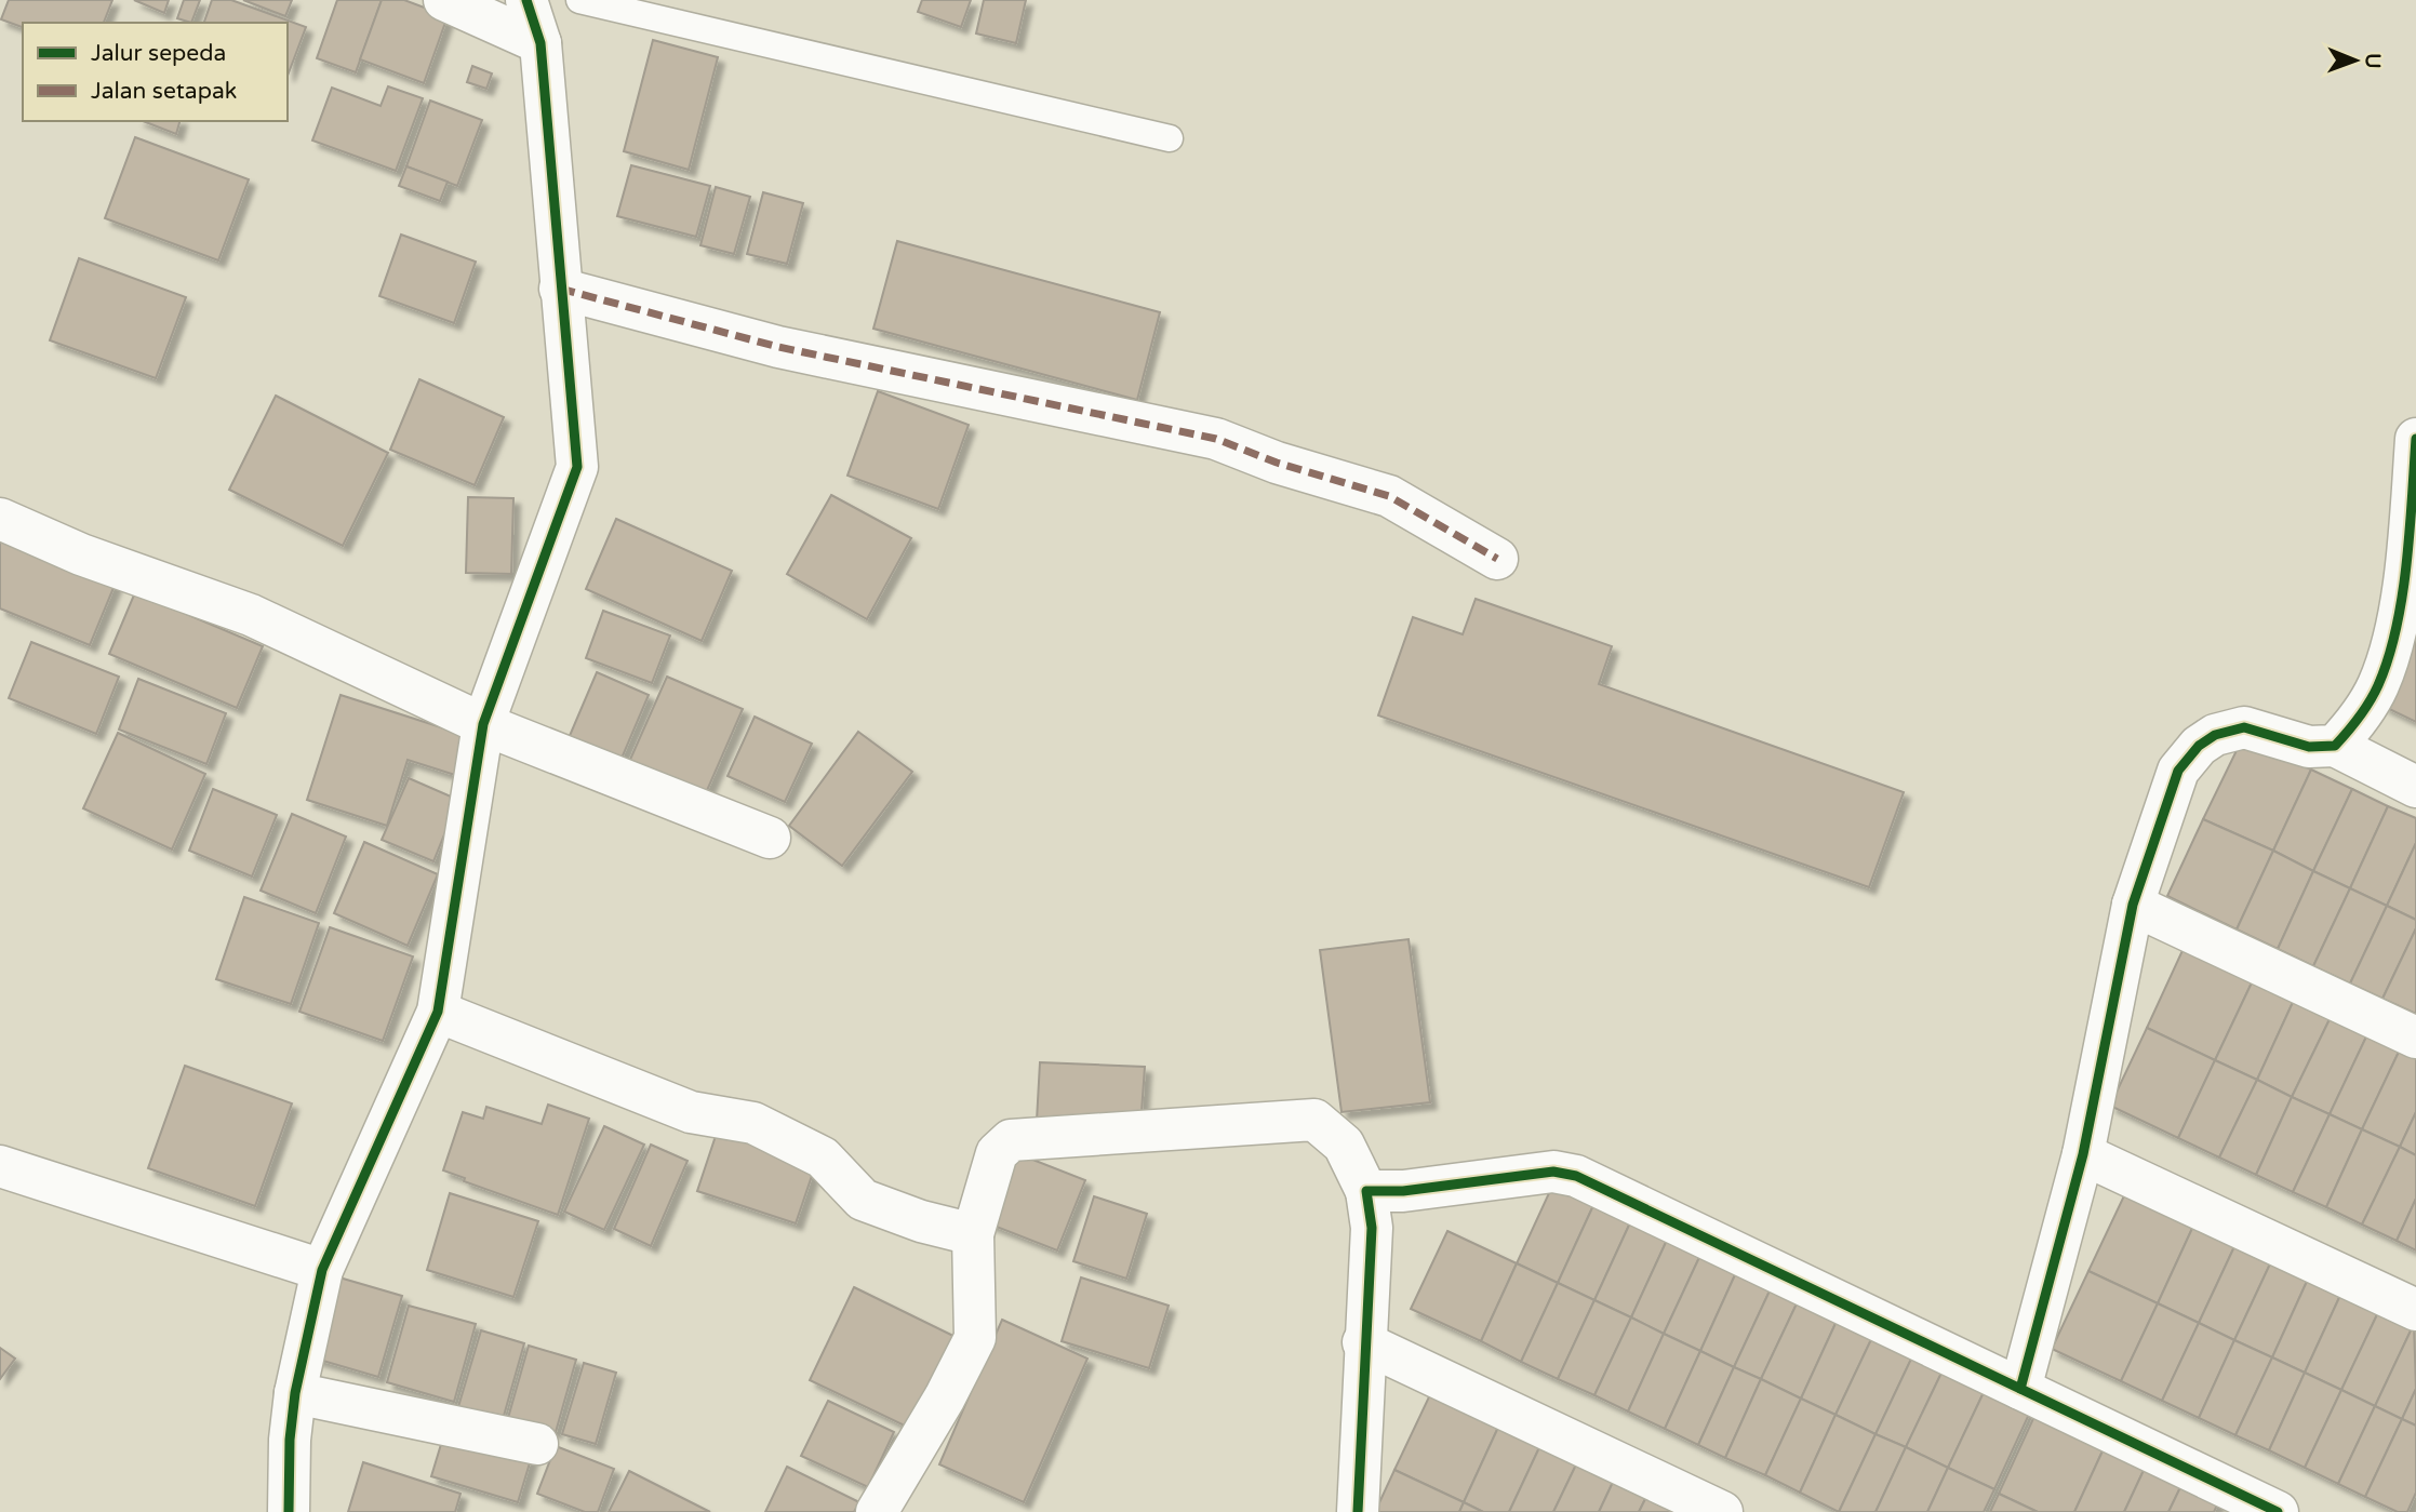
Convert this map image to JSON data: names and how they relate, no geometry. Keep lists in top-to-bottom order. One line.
{"legend":["Jalur sepeda","Jalan setapak"],"north":"right"}
